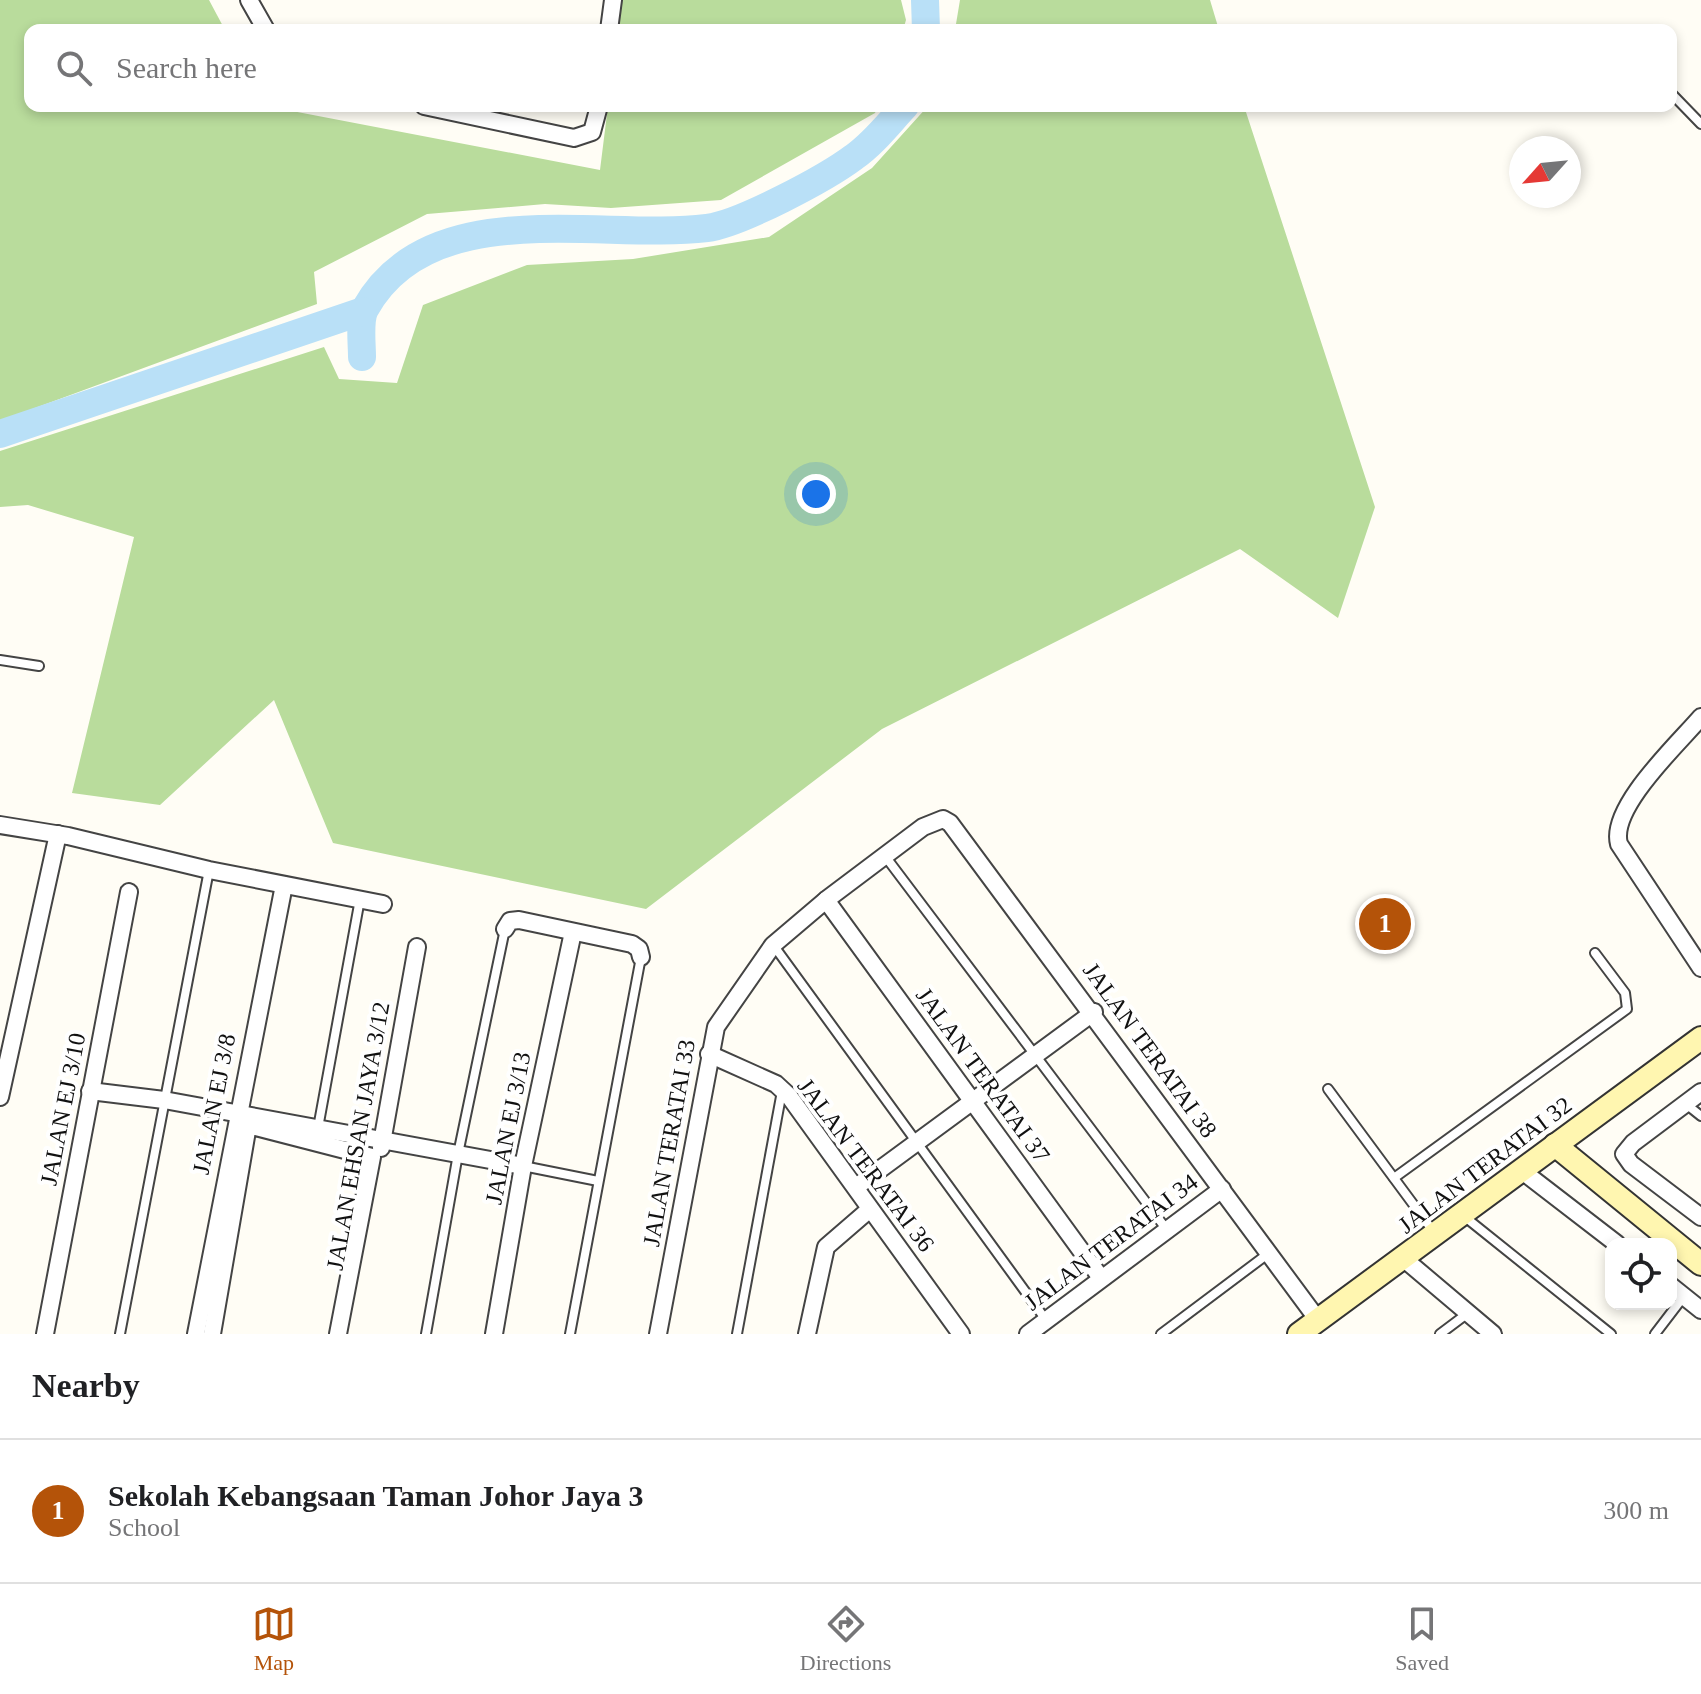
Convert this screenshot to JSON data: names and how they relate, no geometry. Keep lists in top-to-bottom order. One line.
{"streets":{"street":["JALAN TERATAI 38","JALAN TERATAI 37","JALAN EJ 3/8","JALAN EJ 3/10","JALAN EJ 3/13","JALAN EHSAN JAYA 3/12","JALAN TERATAI 33","JALAN TERATAI 36","JALAN TERATAI 32","JALAN TERATAI 34"]},"crossings":[["JALAN TERATAI 38","JALAN TERATAI 33"],["JALAN TERATAI 38","JALAN TERATAI 32"],["JALAN TERATAI 38","JALAN TERATAI 34"],["JALAN TERATAI 37","JALAN TERATAI 33"],["JALAN TERATAI 37","JALAN TERATAI 34"],["JALAN TERATAI 33","JALAN TERATAI 36"]],"north":"bottom left","page":{"search":"Search here","pins":"1","heading":"Nearby","list":[{"mark":"1","name":"Sekolah Kebangsaan Taman Johor Jaya 3","note":"School","value":"300 m"}],"nav":["Map","Directions","Saved"]}}
